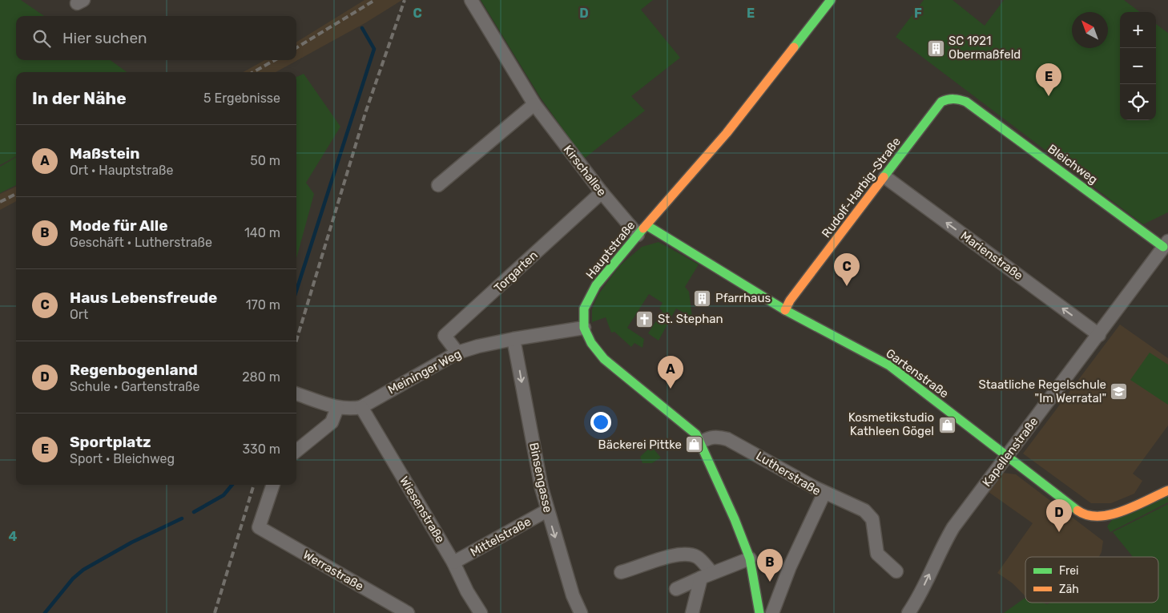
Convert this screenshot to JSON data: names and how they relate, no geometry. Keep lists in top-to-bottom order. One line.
{"streets":{"street":["Bleichweg","Kirschallee","Rudolf-Harbig-Straße","Hauptstraße","Marienstraße","Torgarten","Meininger Weg","Gartenstraße","Kapellenstraße","Lutherstraße","Binsengasse","Wiesenstraße","Mittelstraße","Werrastraße"]},"crossings":[["Bleichweg","Rudolf-Harbig-Straße"],["Bleichweg","Kapellenstraße"],["Kirschallee","Hauptstraße"],["Kirschallee","Torgarten"],["Kirschallee","Gartenstraße"],["Rudolf-Harbig-Straße","Marienstraße"],["Rudolf-Harbig-Straße","Gartenstraße"],["Hauptstraße","Meininger Weg"],["Hauptstraße","Gartenstraße"],["Hauptstraße","Lutherstraße"],["Marienstraße","Kapellenstraße"],["Torgarten","Meininger Weg"],["Meininger Weg","Binsengasse"],["Meininger Weg","Wiesenstraße"],["Gartenstraße","Kapellenstraße"],["Binsengasse","Mittelstraße"],["Wiesenstraße","Mittelstraße"]],"one_way":["Marienstraße","Kapellenstraße","Binsengasse"],"places":{"building":["SC 1921 Obermaßfeld","Pfarrhaus"],"church":["St. Stephan"],"school or university":["Staatliche Regelschule \"Im Werratal\""],"shop":["Kosmetikstudio Kathleen Gögel","Bäckerei Pittke"]},"legend":["Frei","Zäh"],"north":"top left","page":{"map_buttons":["+","−"],"search":"Hier suchen","pins":["E","C","A","D","B"],"heading":["In der Nähe","5 Ergebnisse"],"list":[{"mark":"A","name":"Maßstein","note":"Ort · Hauptstraße","value":"50 m"},{"mark":"B","name":"Mode für Alle","note":"Geschäft · Lutherstraße","value":"140 m"},{"mark":"C","name":"Haus Lebensfreude","note":"Ort","value":"170 m"},{"mark":"D","name":"Regenbogenland","note":"Schule · Gartenstraße","value":"280 m"},{"mark":"E","name":"Sportplatz","note":"Sport · Bleichweg","value":"330 m"}]},"grid":{"columns":["C","D","E","F"],"rows":["4"]}}
